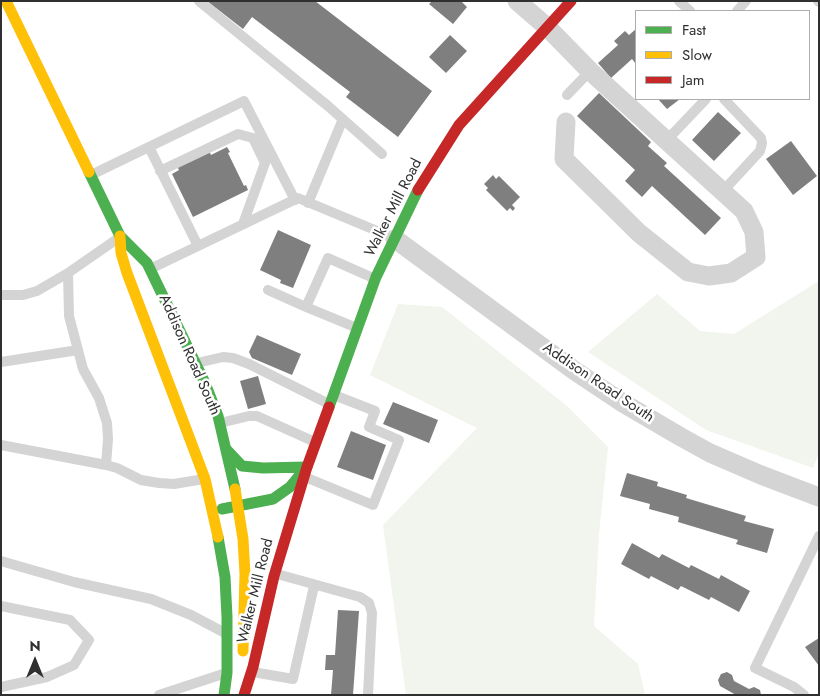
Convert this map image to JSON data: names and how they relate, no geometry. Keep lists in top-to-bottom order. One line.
{"streets":{"main road":["Walker Mill Road","Addison Road South"]},"crossings":[["Walker Mill Road","Addison Road South"]],"legend":["Fast","Slow","Jam"],"north":"top"}
